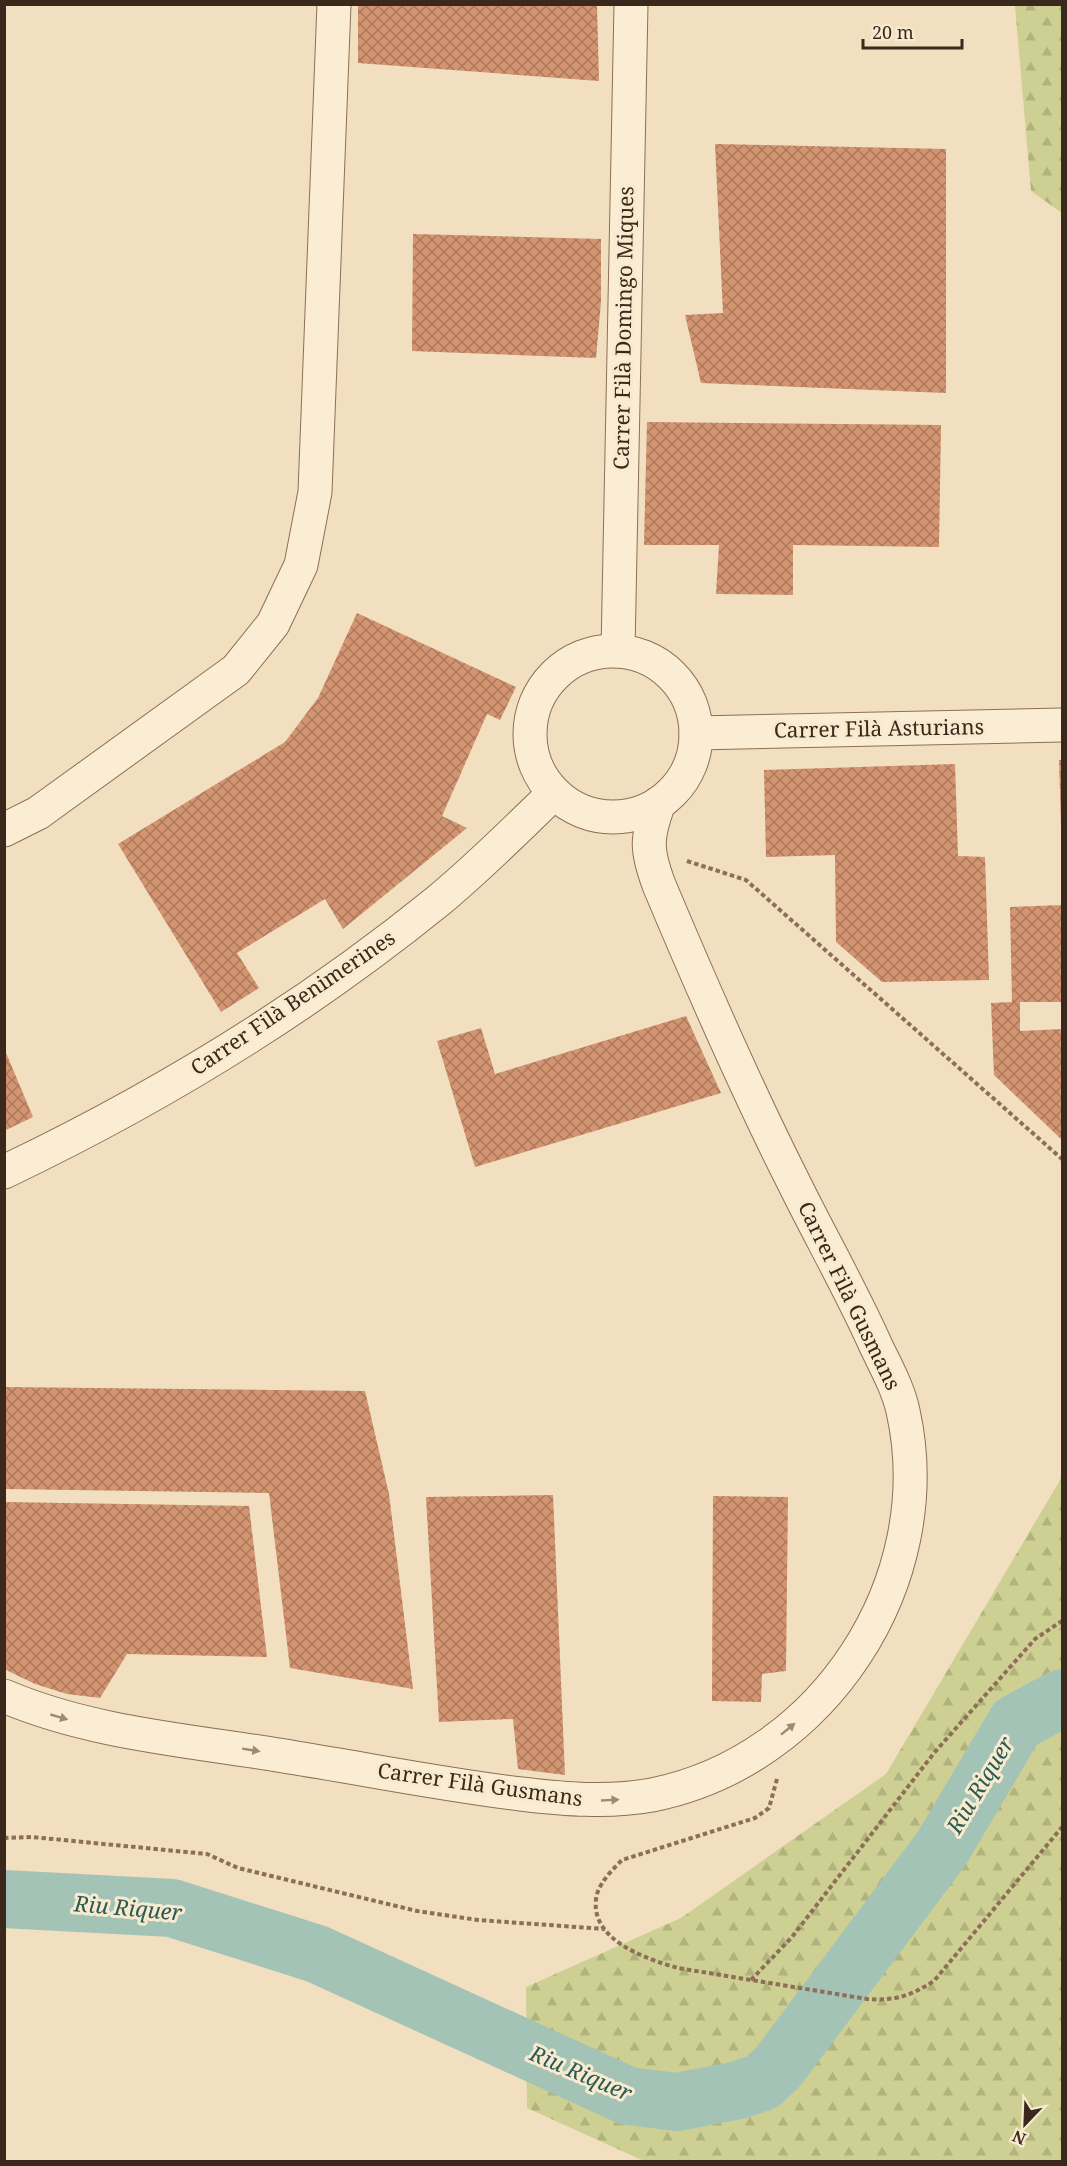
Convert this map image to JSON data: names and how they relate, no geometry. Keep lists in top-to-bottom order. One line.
{"streets":{"street":["Carrer Filà Domingo Miques","Carrer Filà Asturians","Carrer Filà Benimerines","Carrer Filà Gusmans"]},"crossings":[["Carrer Filà Domingo Miques","Carrer Filà Asturians"],["Carrer Filà Domingo Miques","Carrer Filà Benimerines"],["Carrer Filà Domingo Miques","Carrer Filà Gusmans"],["Carrer Filà Asturians","Carrer Filà Benimerines"],["Carrer Filà Asturians","Carrer Filà Gusmans"],["Carrer Filà Benimerines","Carrer Filà Gusmans"]],"water":["Riu Riquer"],"scale_bar":"20 m","north":"bottom left"}
